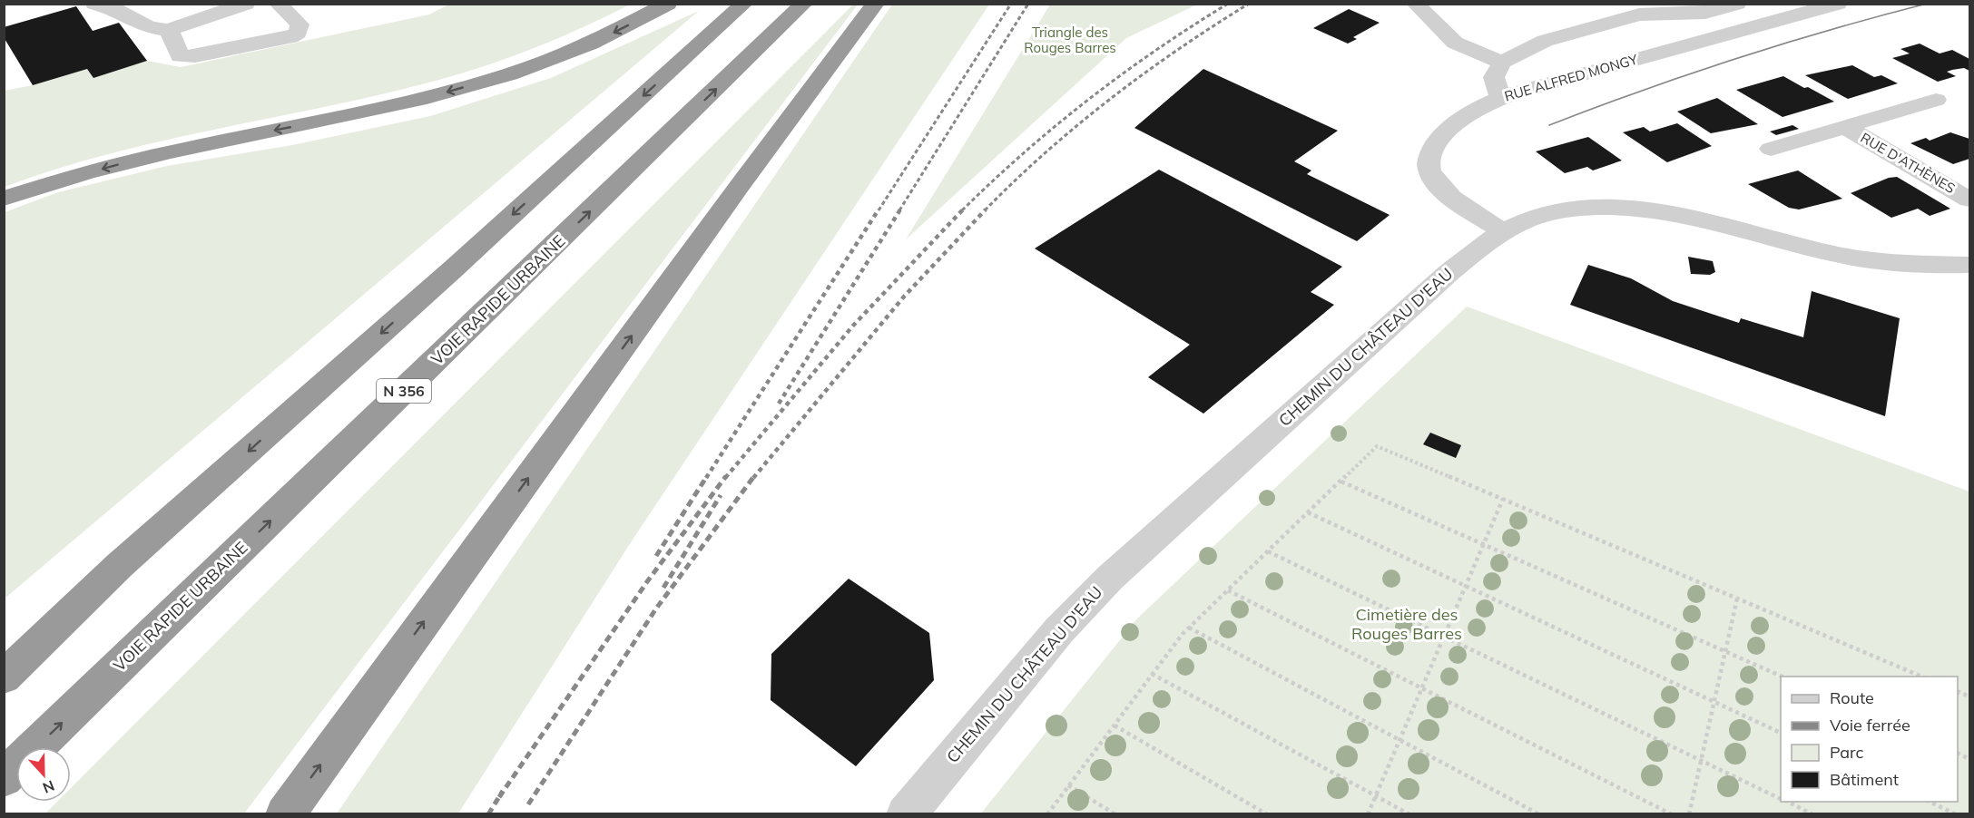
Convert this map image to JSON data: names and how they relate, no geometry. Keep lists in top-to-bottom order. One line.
{"streets":{"highway":["VOIE RAPIDE URBAINE","N 356"],"street":["RUE ALFRED MONGY","RUE D'ATHÈNES","CHEMIN DU CHÂTEAU D'EAU"]},"crossings":[["RUE ALFRED MONGY","CHEMIN DU CHÂTEAU D'EAU"]],"parks":["Triangle des Rouges Barres","Cimetière des Rouges Barres"],"legend":["Route","Voie ferrée","Parc","Bâtiment"],"north":"bottom"}
